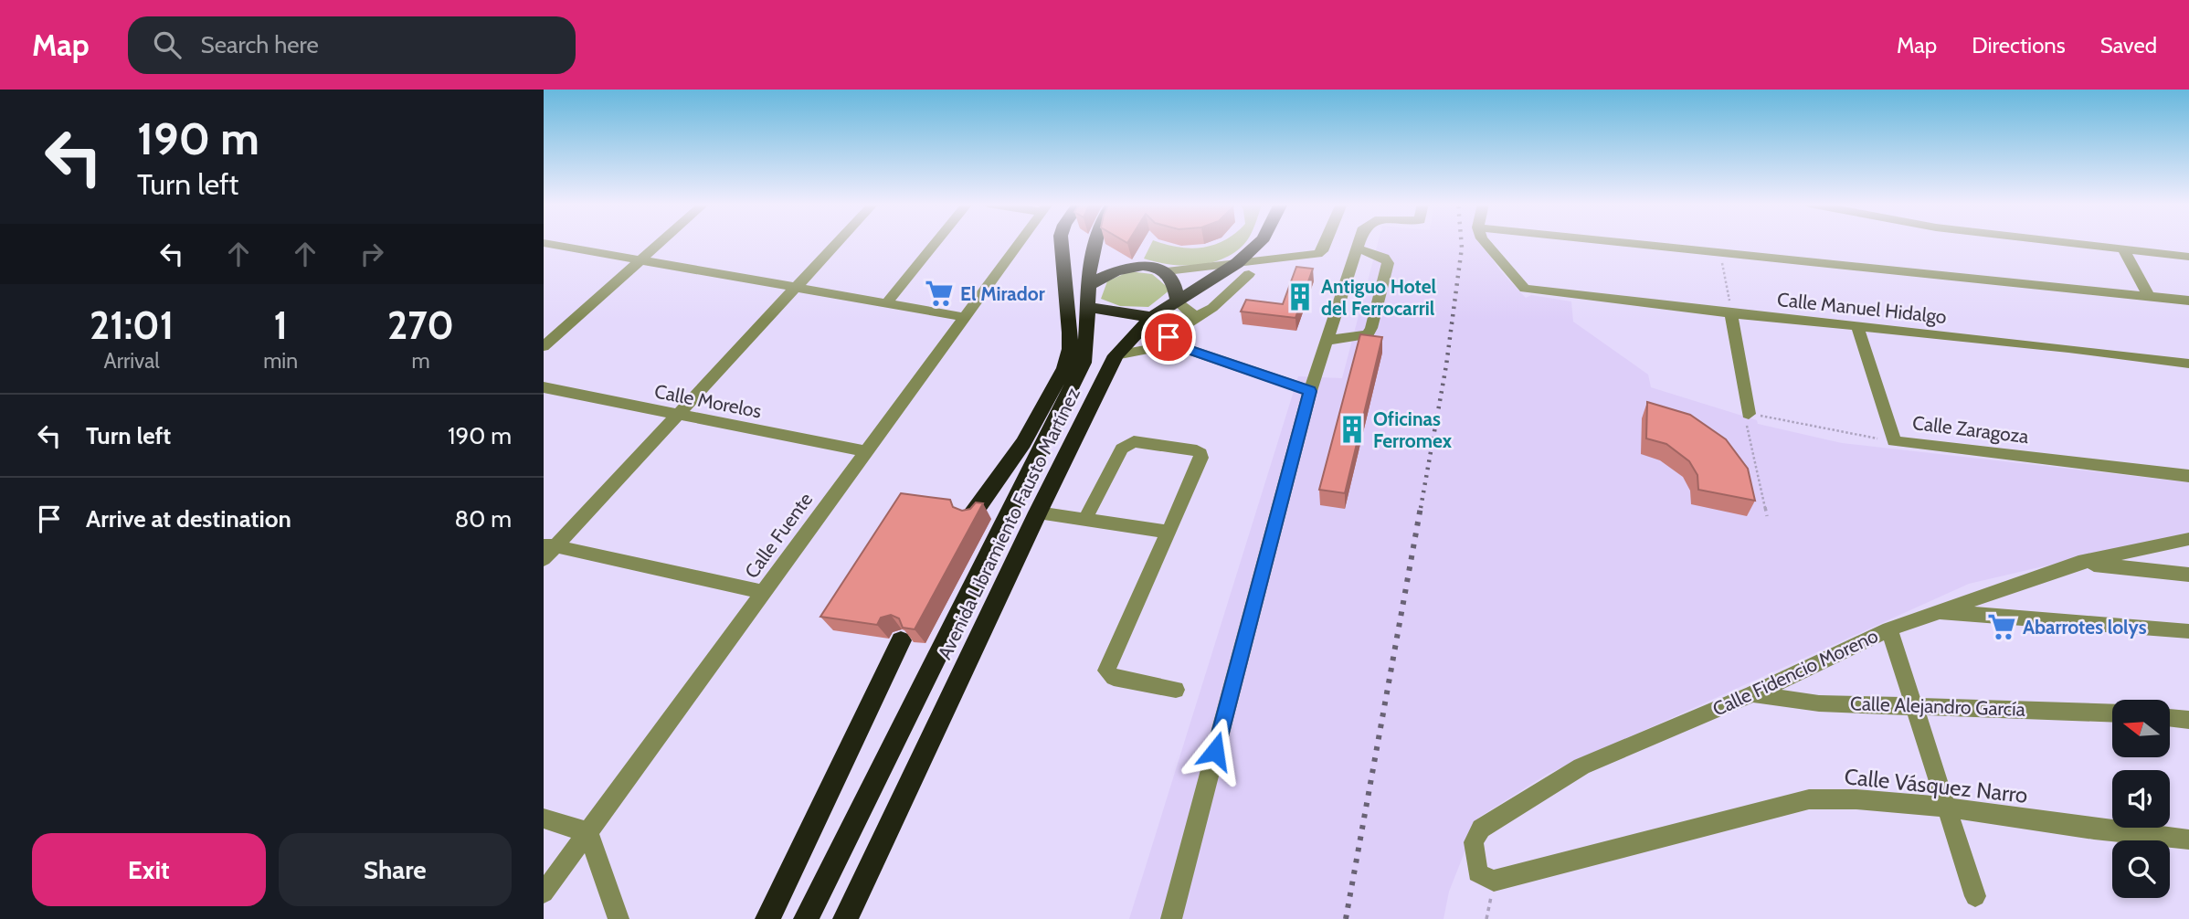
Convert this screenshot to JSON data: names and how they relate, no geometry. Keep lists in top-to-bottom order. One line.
{"streets":{"highway":["Avenida Libramiento Fausto Martínez"],"street":["Calle Manuel Hidalgo","Calle Morelos","Calle Zaragoza","Calle Fuente","Calle Fidencio Moreno","Calle Alejandro García","Calle Vásquez Narro"]},"crossings":[["Calle Morelos","Calle Fuente"],["Calle Fidencio Moreno","Calle Alejandro García"],["Calle Fidencio Moreno","Calle Vásquez Narro"]],"places":{"supermarket":["El Mirador","Abarrotes lolys"],"building":["Antiguo Hotel del Ferrocarril","Oficinas Ferromex"]},"north":"left","page":{"header":"Map","search":"Search here","nav":["Map","Directions","Saved"],"turn":["190 m","Turn left"],"eta":["21:01","Arrival","1","min","270","m"],"list":[{"name":"Turn left","value":"190 m"},{"name":"Arrive at destination","value":"80 m"}],"buttons":["Exit","Share"]}}
